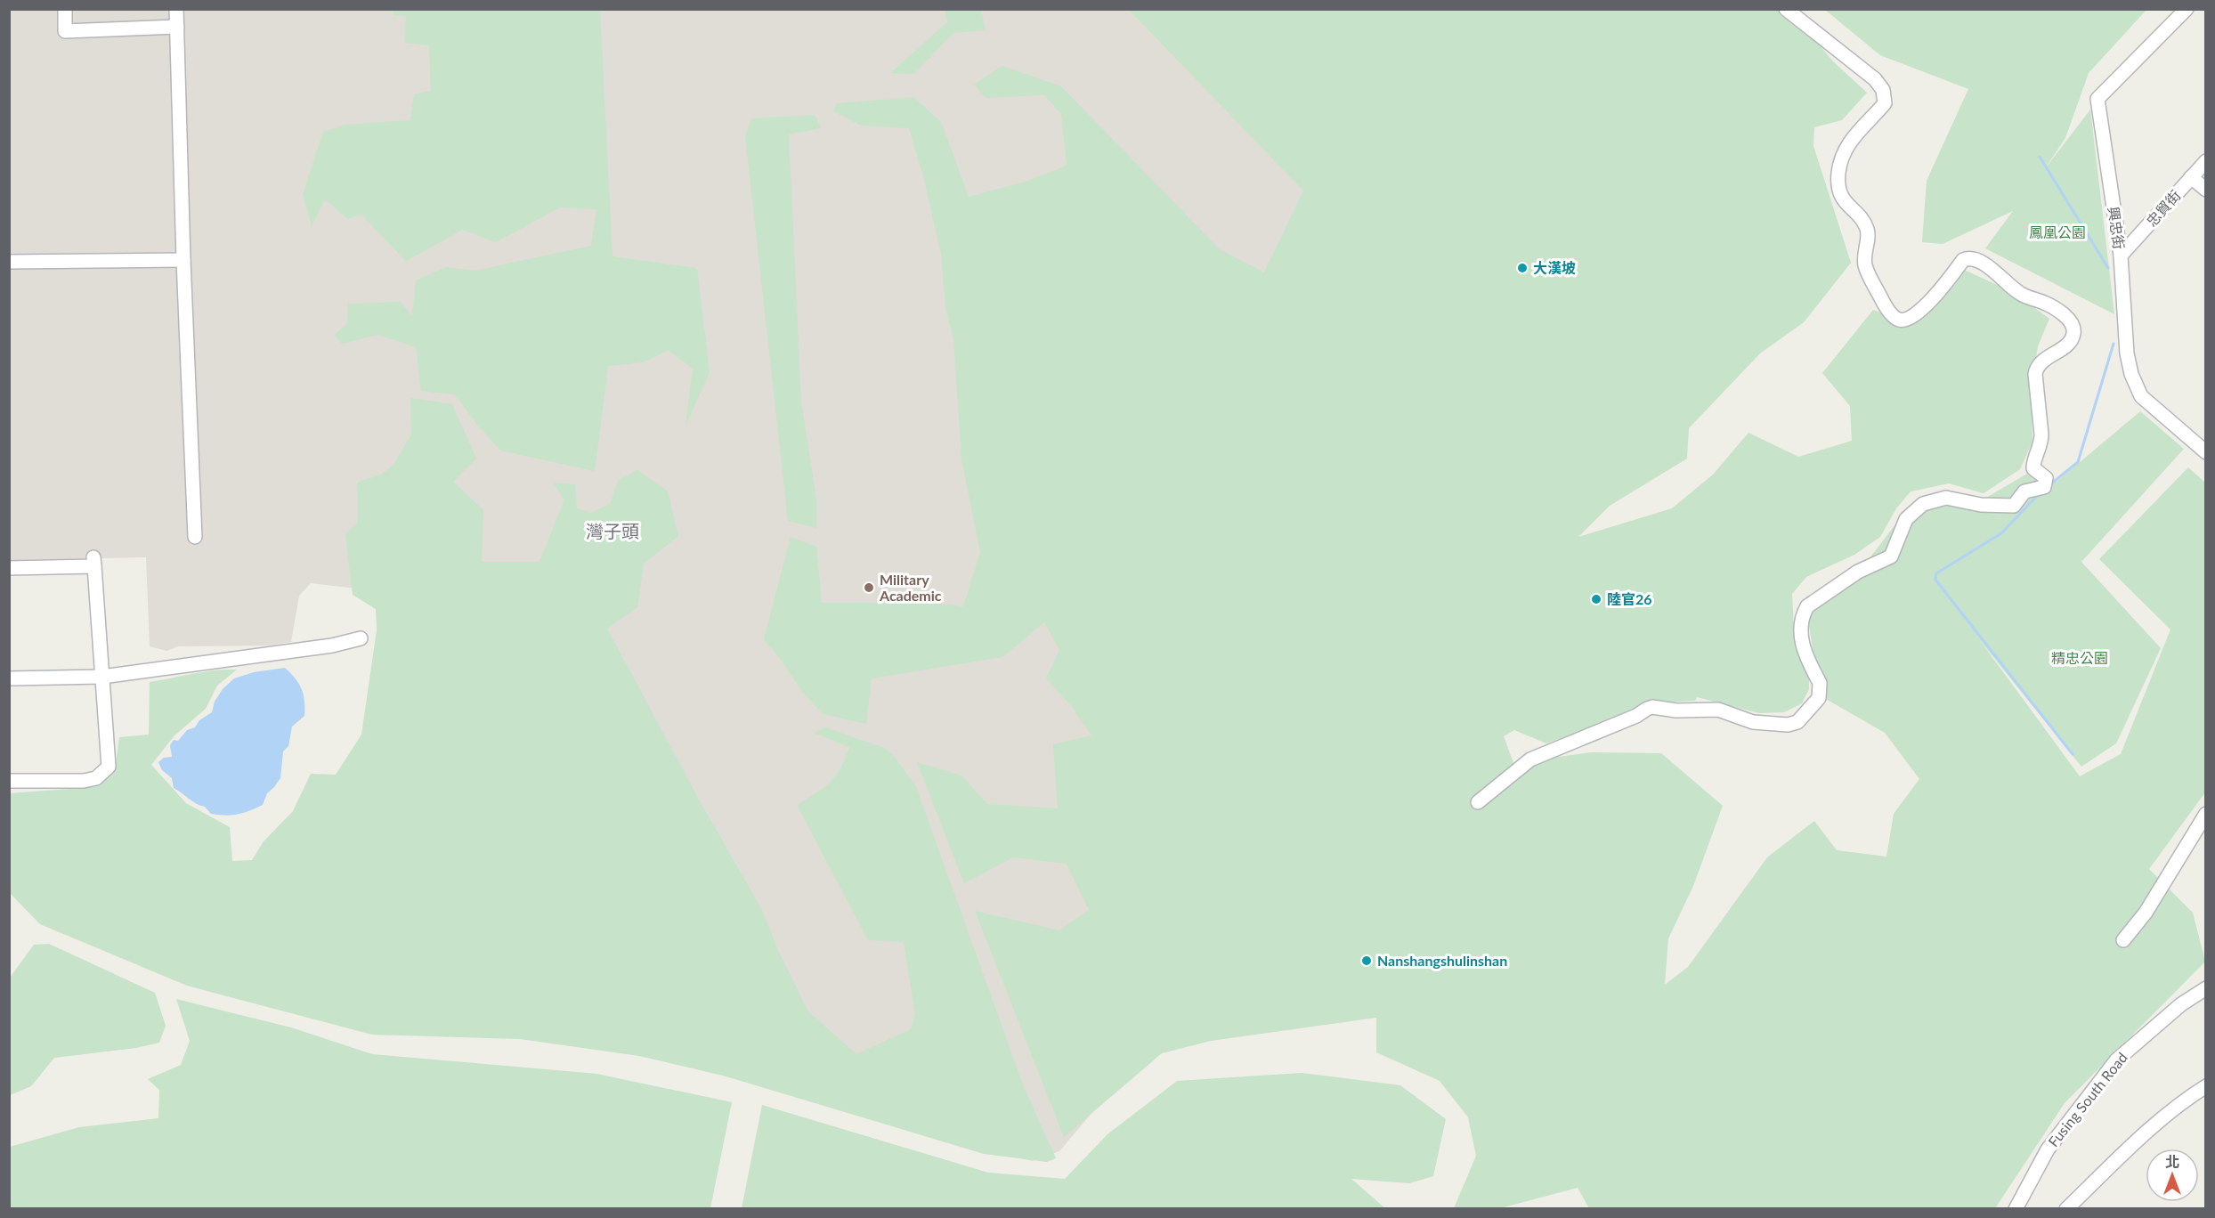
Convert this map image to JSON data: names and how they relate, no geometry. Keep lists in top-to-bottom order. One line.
{"streets":{"street":["忠貿街","興忠街","Fusing South Road"]},"crossings":[["忠貿街","興忠街"]],"districts":["灣子頭"],"parks":["鳳凰公園","精忠公園"],"places":["大漢坡","Military Academic","陸官26","Nanshangshulinshan"],"north":"top"}
